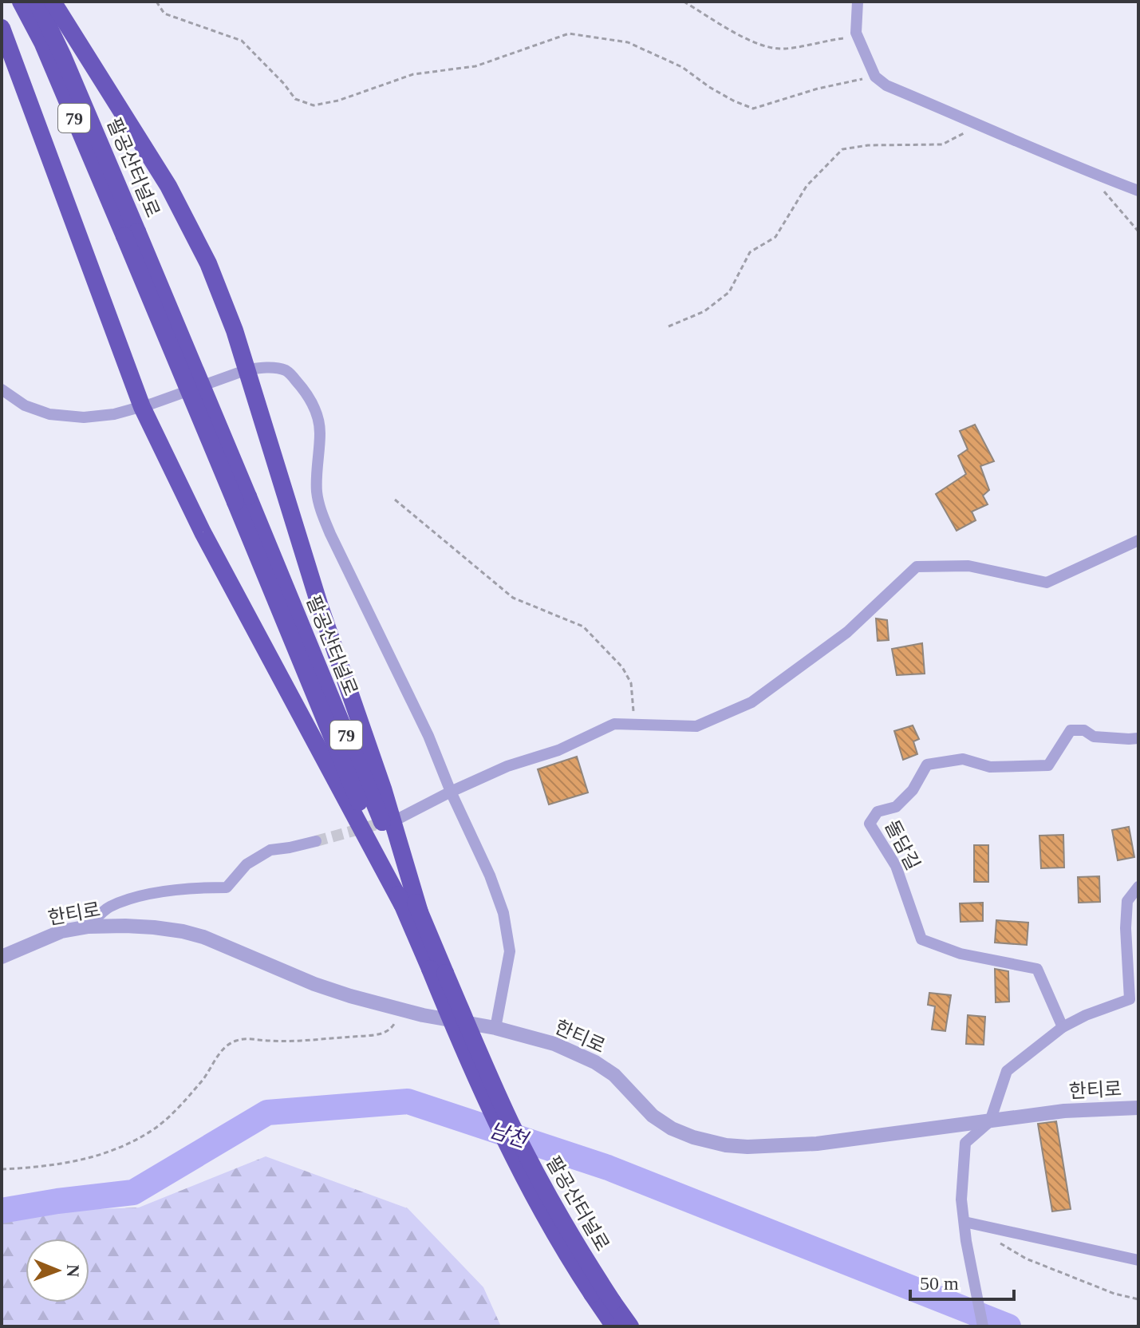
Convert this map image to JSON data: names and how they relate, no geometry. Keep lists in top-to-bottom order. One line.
{"streets":{"highway":["79","팔공산터널로"],"street":["돌담길","한티로"]},"water":["남천"],"scale_bar":"50 m","north":"right"}
